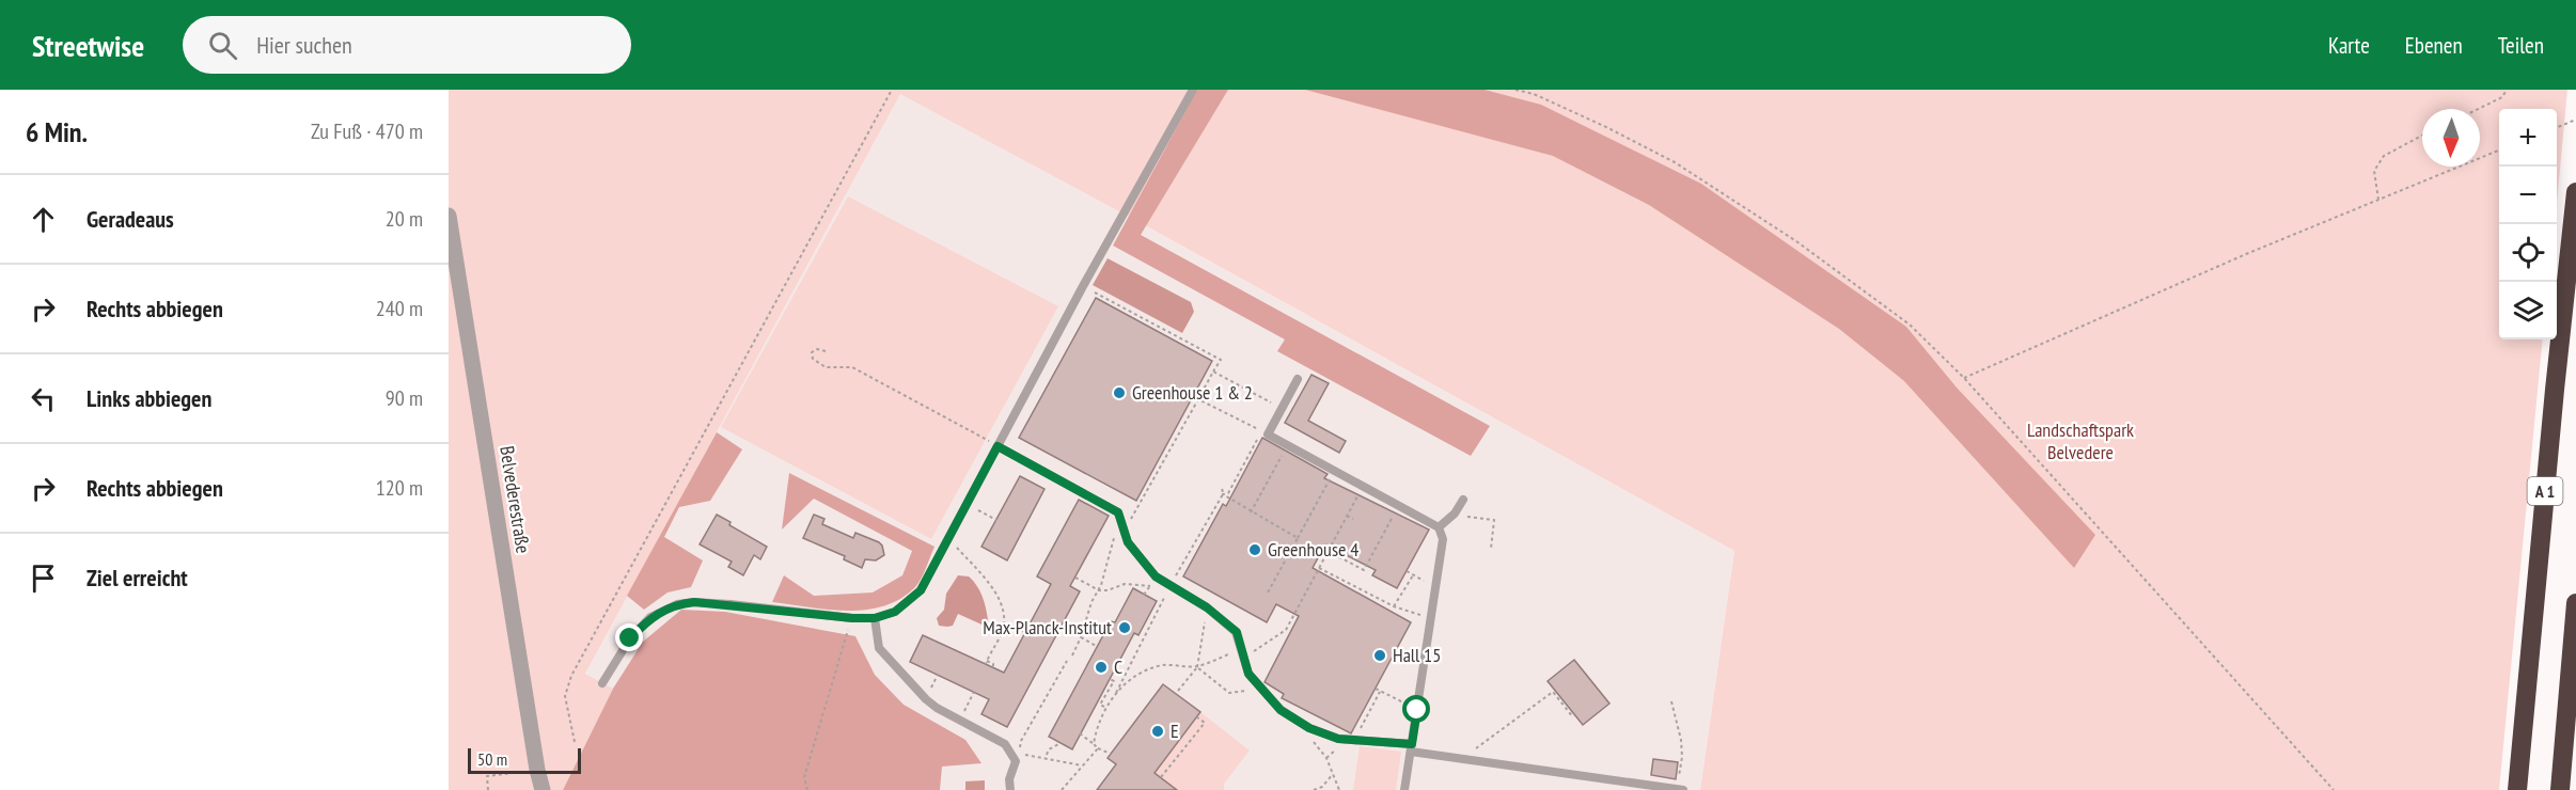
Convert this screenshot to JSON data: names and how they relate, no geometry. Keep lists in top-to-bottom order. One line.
{"streets":{"highway":["A 1"],"street":["Belvederestraße"]},"parks":["Landschaftspark Belvedere"],"places":["Greenhouse 1 & 2","Greenhouse 4","Max-Planck-Institut","Hall 15","C","E"],"scale_bar":"50 m","north":"bottom","page":{"header":"Streetwise","search":"Hier suchen","nav":["Karte","Ebenen","Teilen"],"heading":["6 Min.","Zu Fuß · 470 m"],"map_buttons":["+","−"],"list":[["Geradeaus","20 m"],["Rechts abbiegen","240 m"],["Links abbiegen","90 m"],["Rechts abbiegen","120 m"],"Ziel erreicht"],"scale":"50 m"}}
